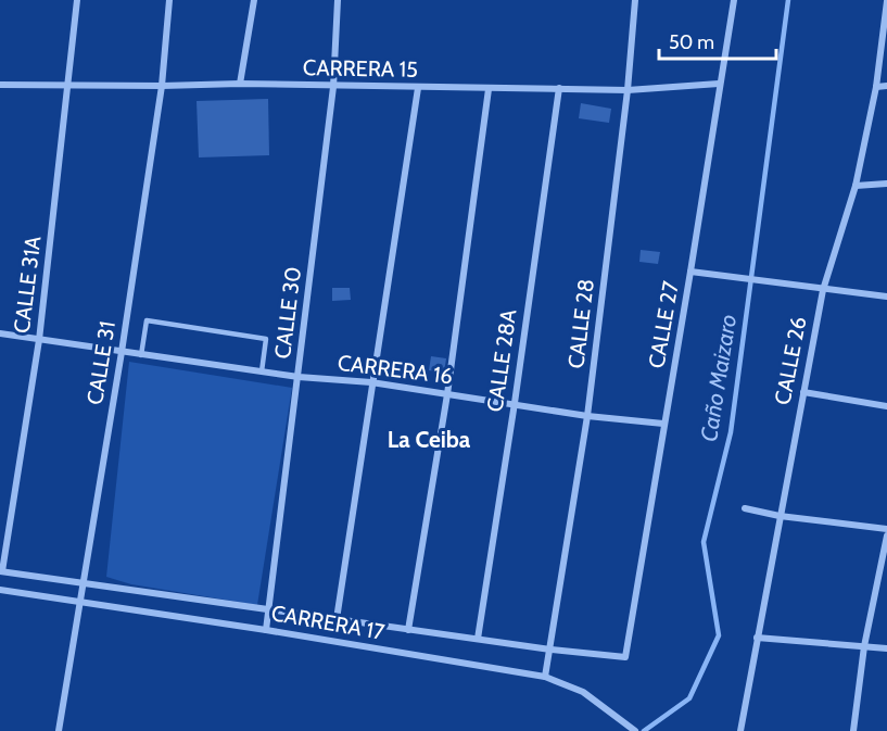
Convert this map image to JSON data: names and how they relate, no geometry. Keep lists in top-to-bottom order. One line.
{"streets":{"street":["CARRERA 15","CALLE 31A","CALLE 30","CALLE 28","CALLE 27","CALLE 28A","CALLE 26","CALLE 31","CARRERA 16","CARRERA 17"]},"crossings":[["CARRERA 15","CALLE 31A"],["CARRERA 15","CALLE 30"],["CARRERA 15","CALLE 28"],["CARRERA 15","CALLE 27"],["CARRERA 15","CALLE 28A"],["CARRERA 15","CALLE 31"],["CALLE 31A","CARRERA 16"],["CALLE 31A","CARRERA 17"],["CALLE 30","CARRERA 16"],["CALLE 30","CARRERA 17"],["CALLE 28","CARRERA 16"],["CALLE 28","CARRERA 17"],["CALLE 27","CARRERA 16"],["CALLE 27","CARRERA 17"],["CALLE 28A","CARRERA 16"],["CALLE 28A","CARRERA 17"],["CALLE 31","CARRERA 16"],["CALLE 31","CARRERA 17"]],"districts":["La Ceiba"],"water":["Caño Maizaro"],"scale_bar":"50 m"}
